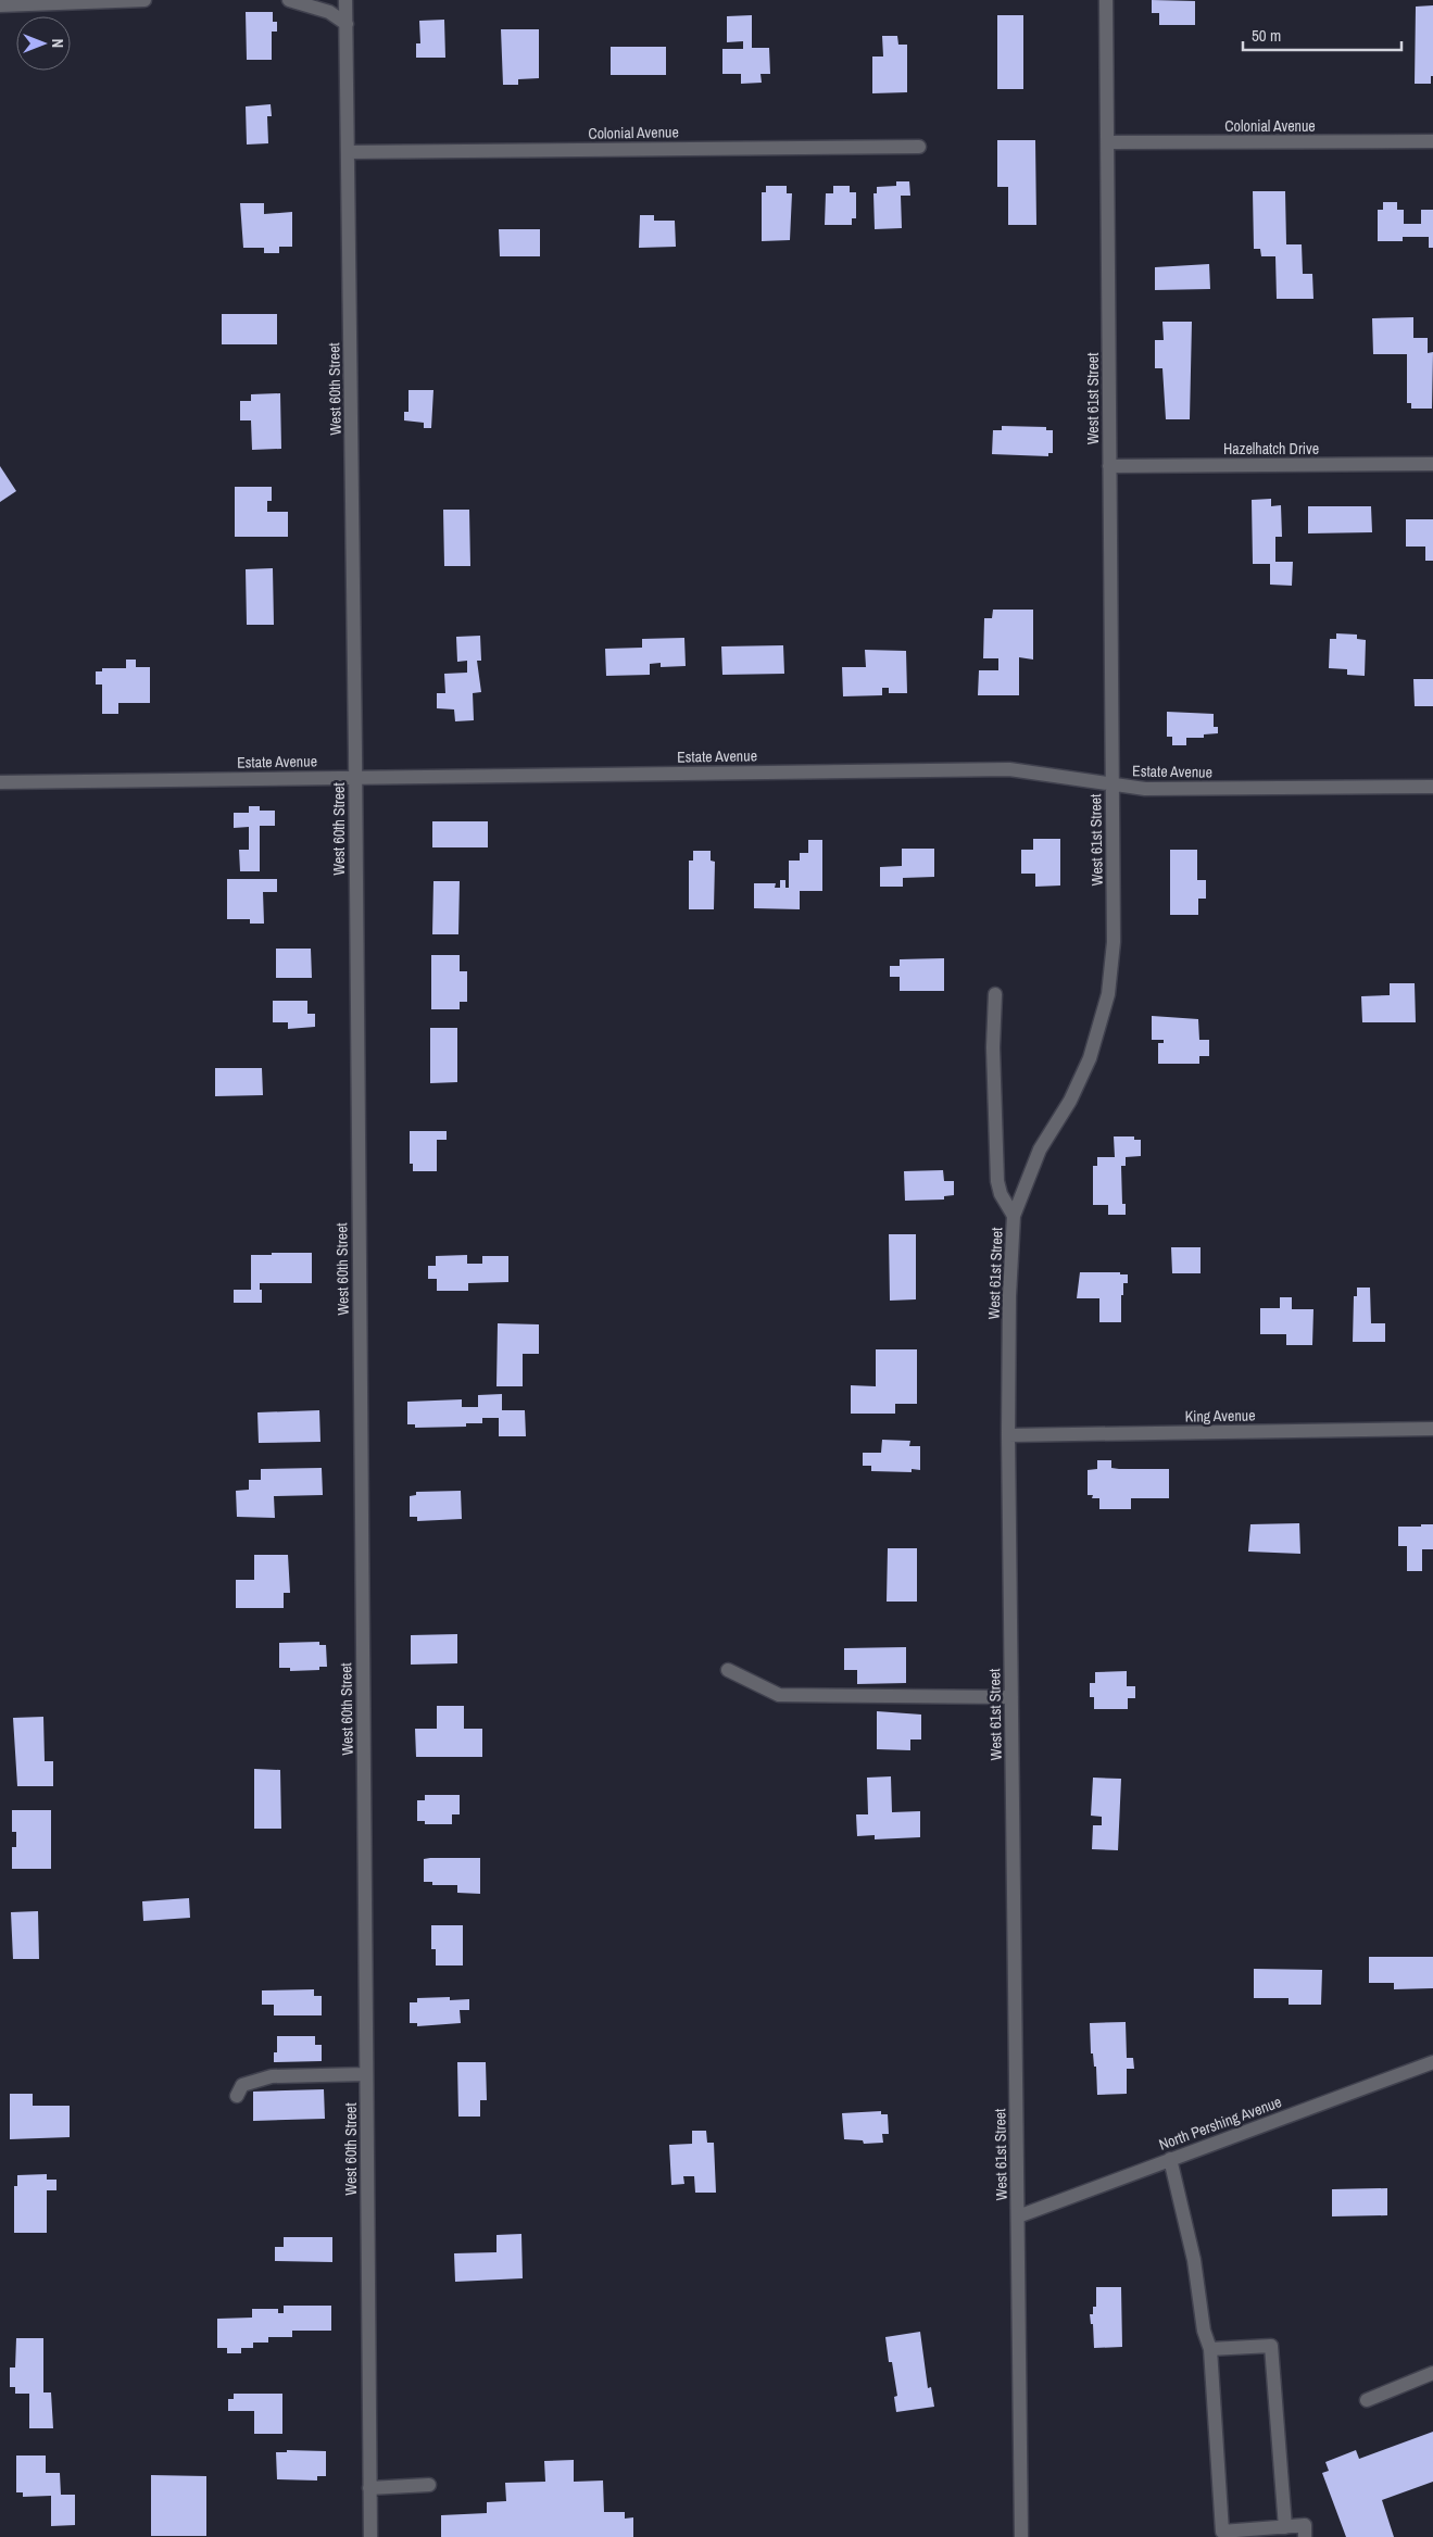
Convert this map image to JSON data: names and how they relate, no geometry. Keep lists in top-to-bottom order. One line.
{"streets":{"street":["Colonial Avenue","West 60th Street","West 61st Street","Hazelhatch Drive","Estate Avenue","King Avenue","North Pershing Avenue"]},"crossings":[["Colonial Avenue","West 60th Street"],["Colonial Avenue","West 61st Street"],["West 60th Street","Estate Avenue"],["West 61st Street","Hazelhatch Drive"],["West 61st Street","Estate Avenue"],["West 61st Street","King Avenue"],["West 61st Street","North Pershing Avenue"]],"scale_bar":"50 m","north":"right"}
